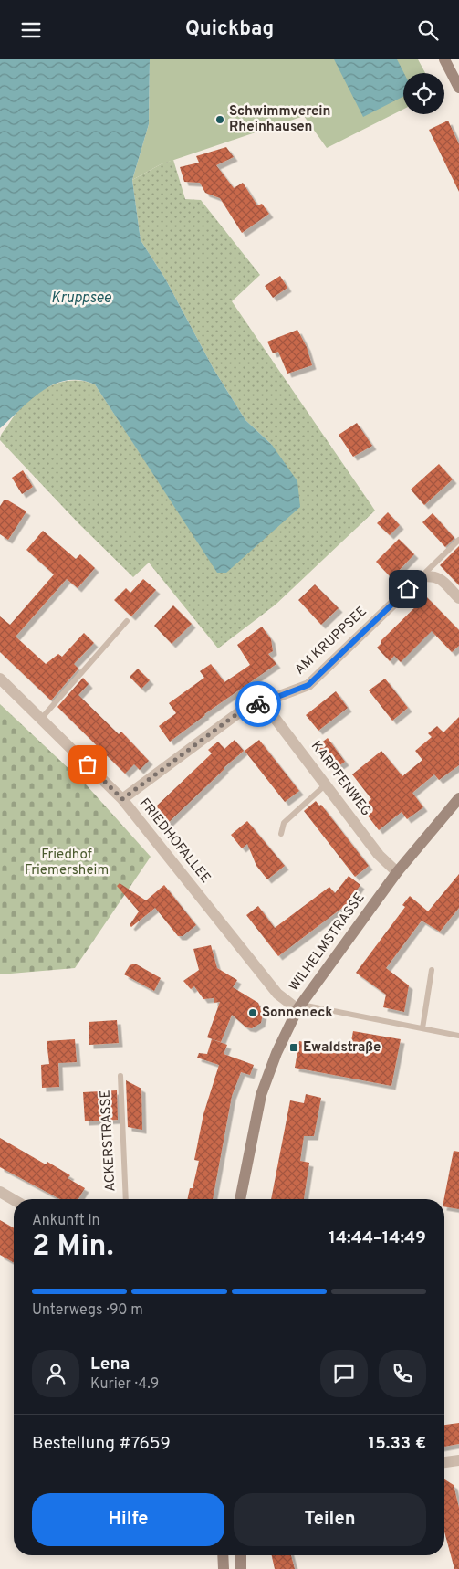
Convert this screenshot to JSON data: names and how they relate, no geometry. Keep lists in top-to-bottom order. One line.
{"streets":{"street":["AM KRUPPSEE","KARPFENWEG","FRIEDHOFALLEE","WILHELMSTRASSE"],"lane":["ACKERSTRASSE"]},"crossings":[["AM KRUPPSEE","KARPFENWEG"],["AM KRUPPSEE","FRIEDHOFALLEE"],["KARPFENWEG","WILHELMSTRASSE"],["FRIEDHOFALLEE","WILHELMSTRASSE"]],"water":["Kruppsee"],"parks":["Friedhof Friemersheim"],"places":{"other":["Schwimmverein Rheinhausen","Sonneneck"],"transit":["Ewaldstraße"]},"page":{"header":"Quickbag","heading":["2 Min.","Ankunft in","14:44–14:49"],"panel":["Lena","Kurier · 4.9","Bestellung #7659","15.33 €"],"bar":"Unterwegs · 90 m","buttons":["Hilfe","Teilen"]}}
